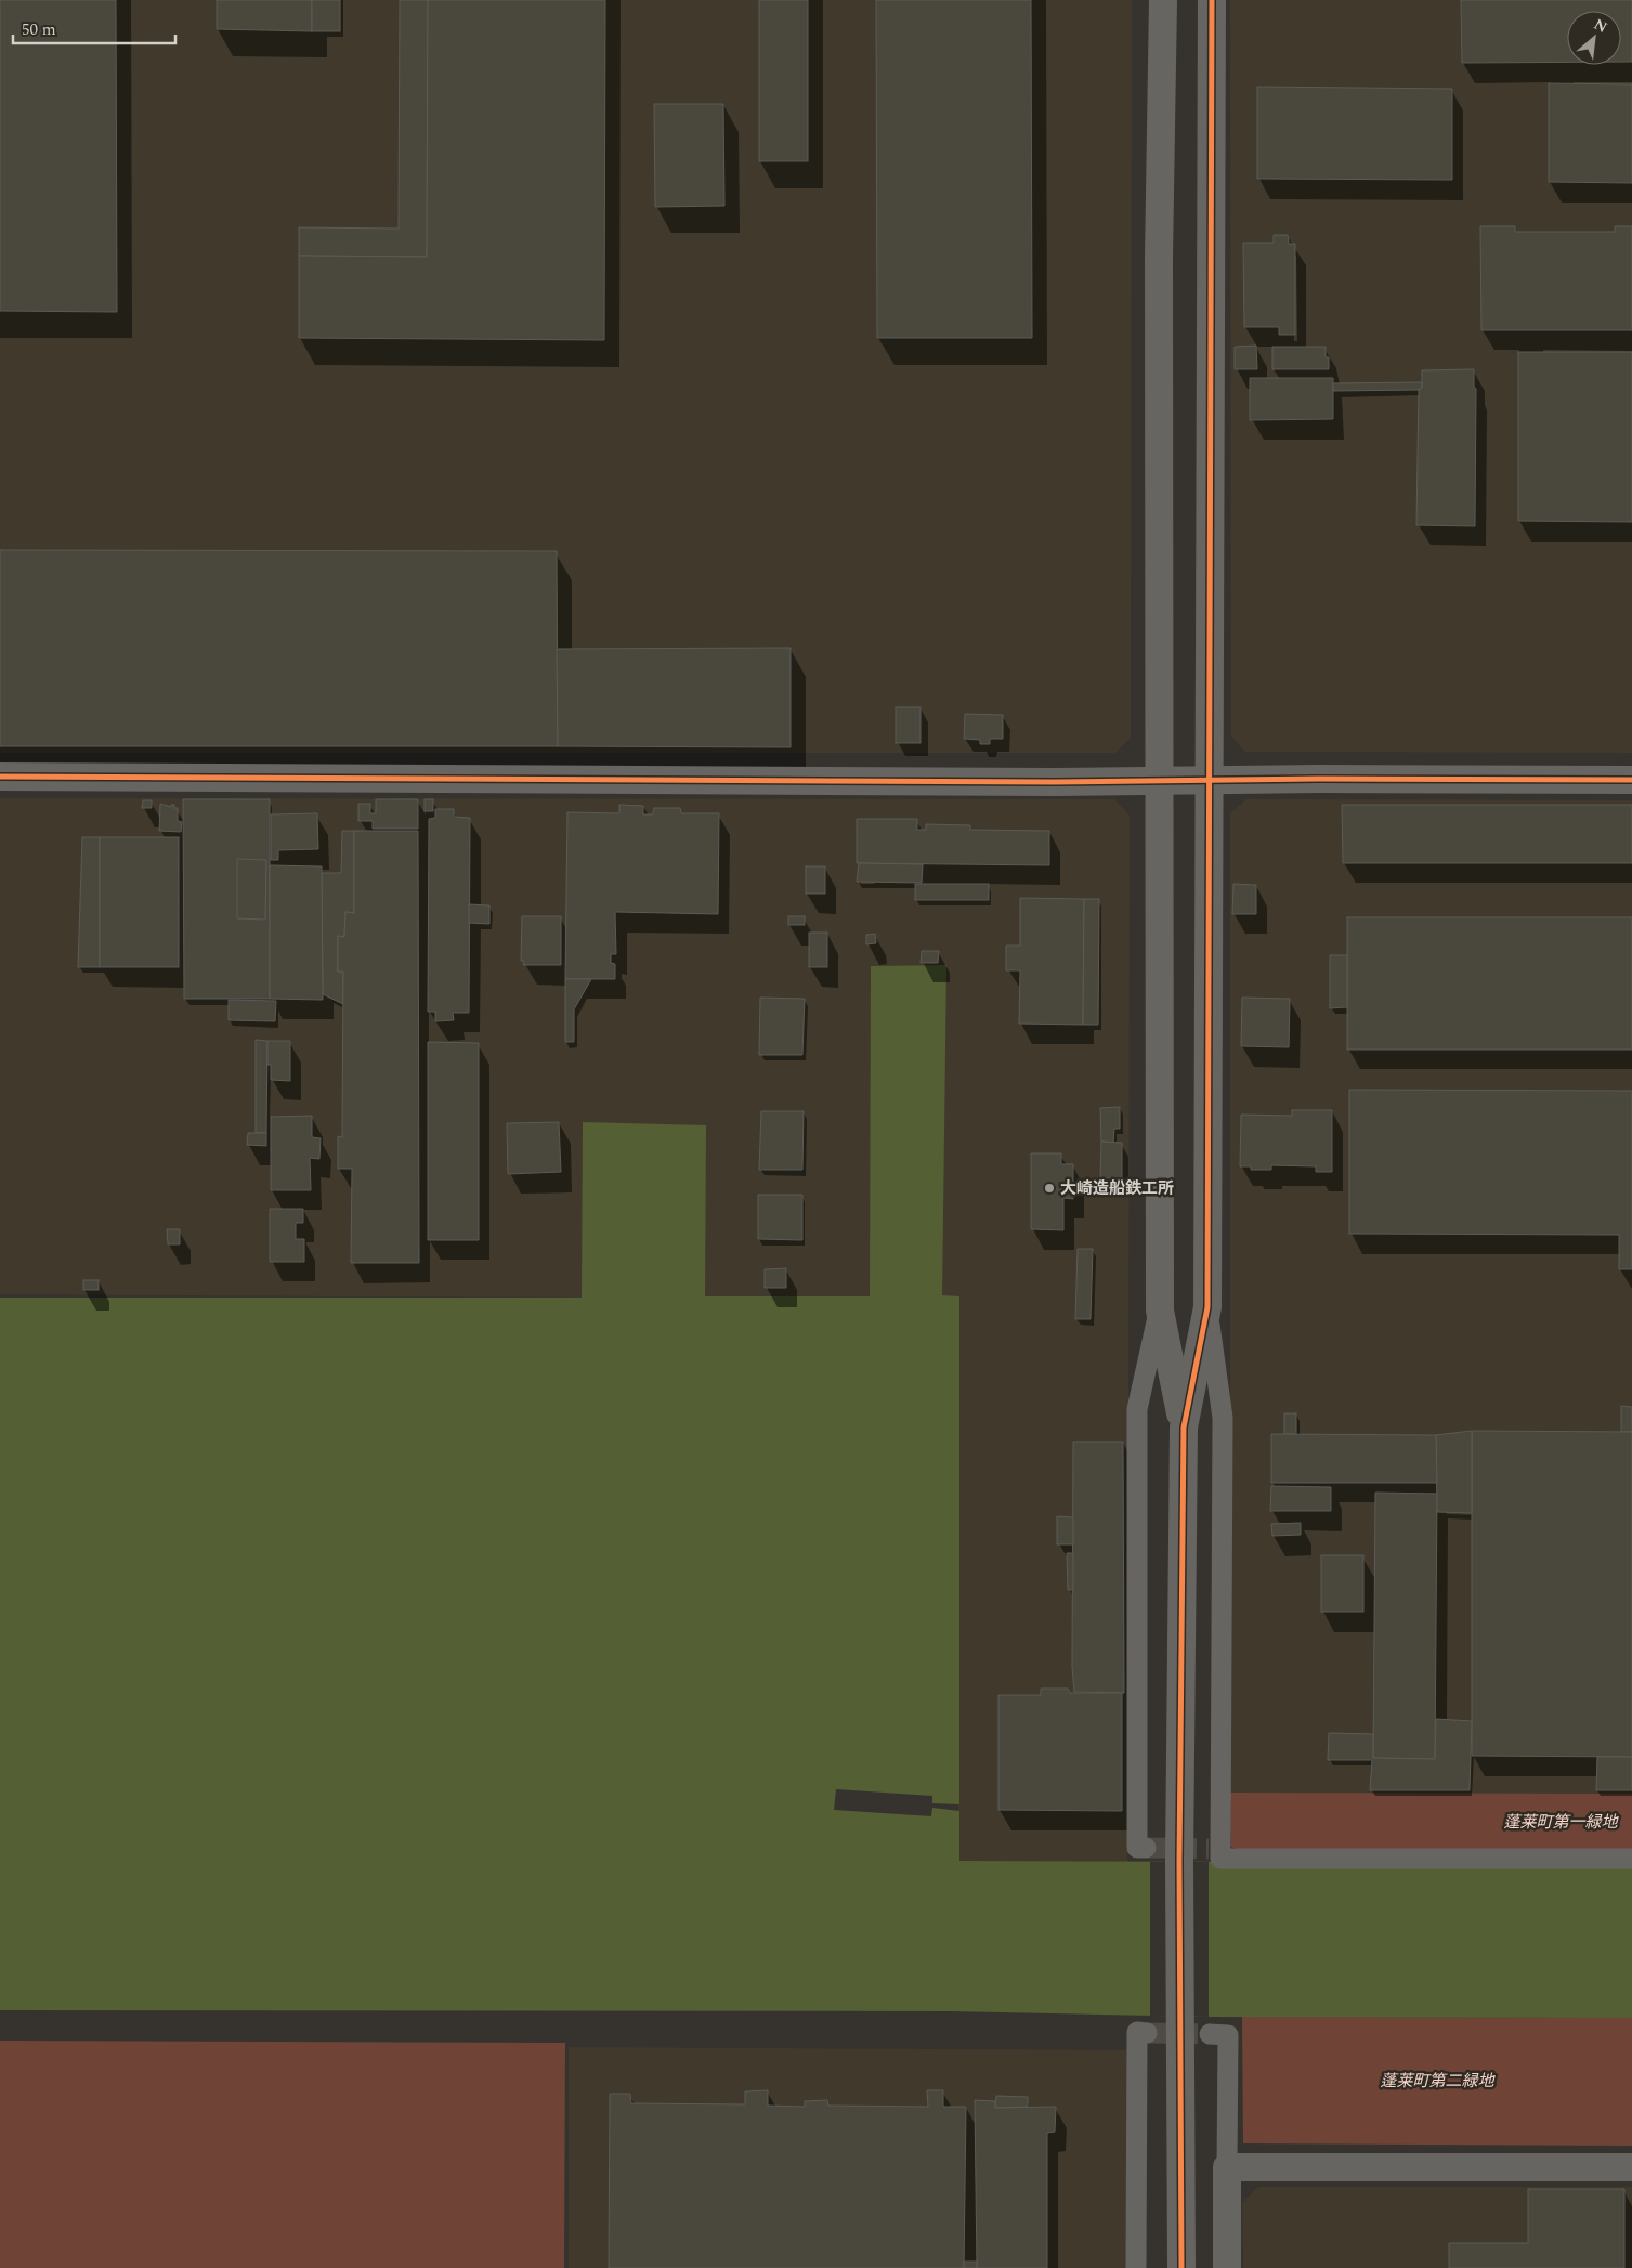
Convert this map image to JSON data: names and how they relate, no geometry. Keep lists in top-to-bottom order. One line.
{"parks":["蓬莱町第一緑地","蓬莱町第二緑地"],"places":["大崎造船鉄工所"],"scale_bar":"50 m","north":"top right"}
